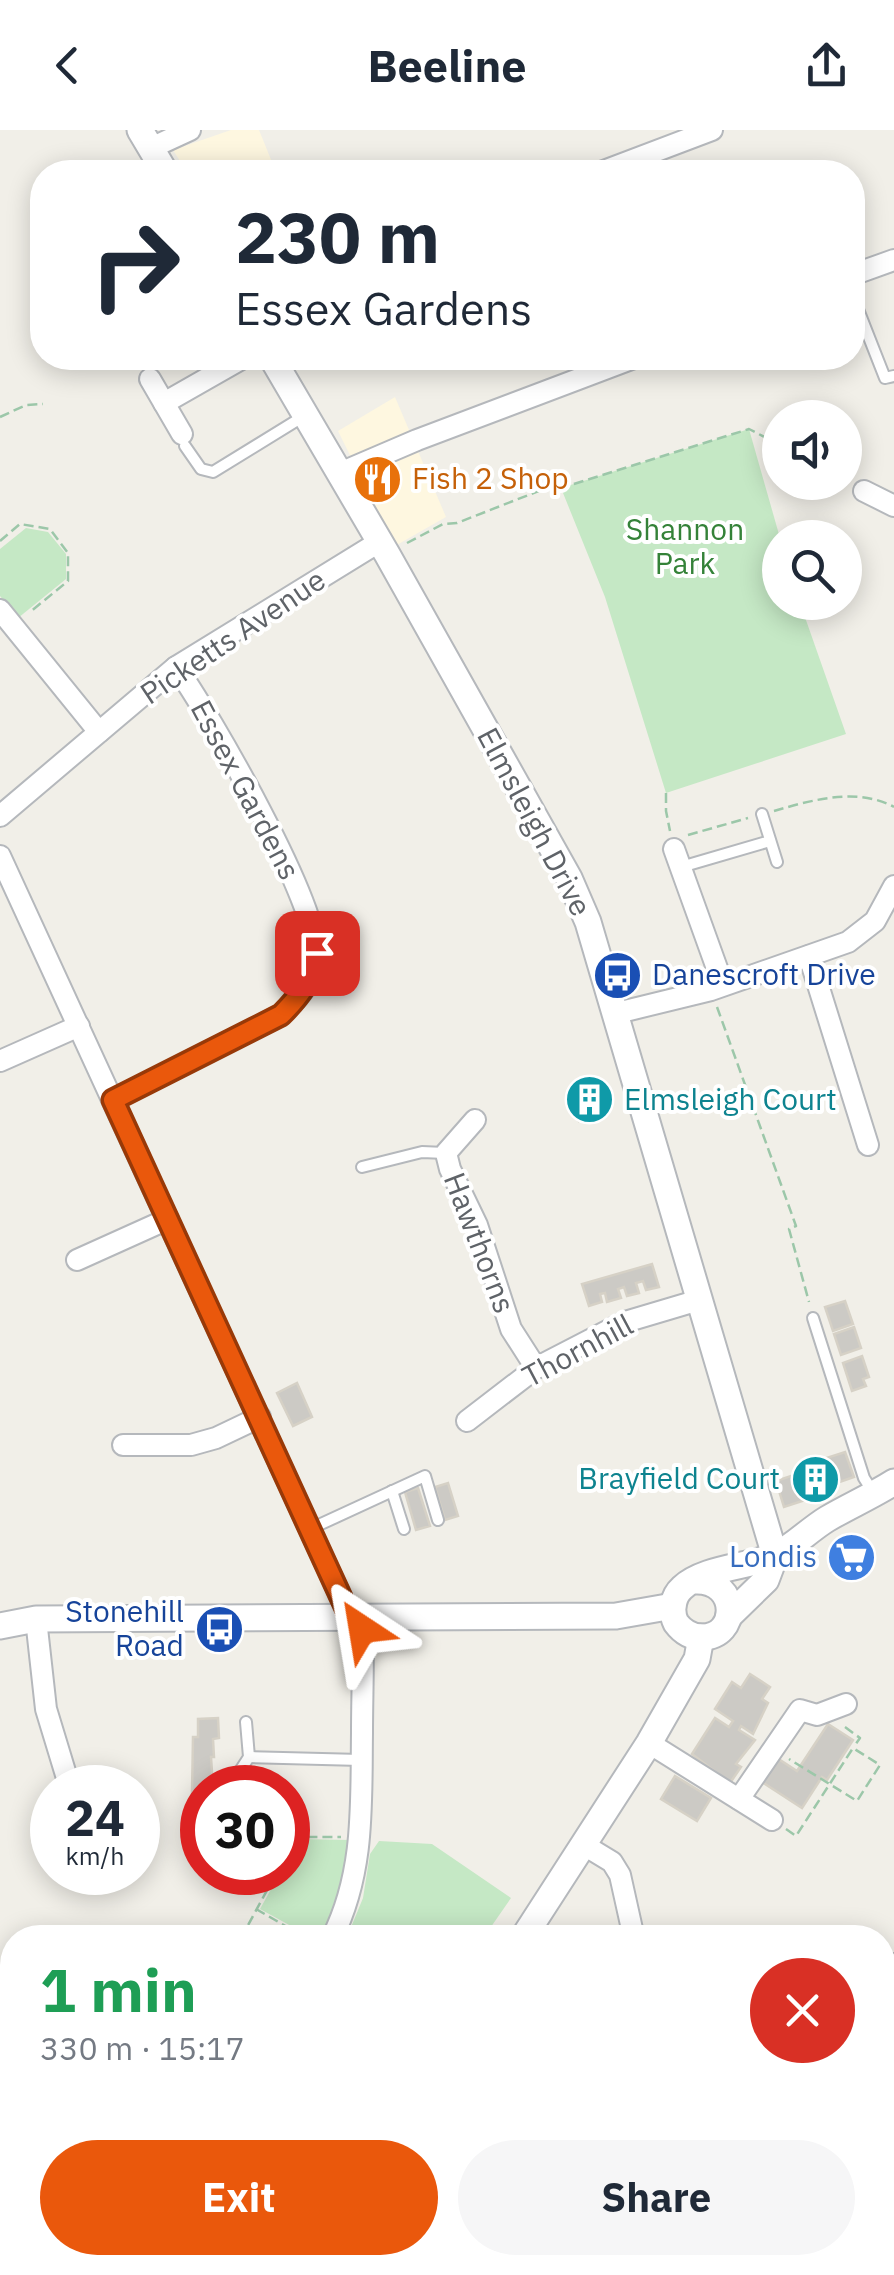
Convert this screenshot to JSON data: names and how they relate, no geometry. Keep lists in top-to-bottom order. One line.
{"streets":{"street":["Picketts Avenue","Essex Gardens","Elmsleigh Drive","Hawthorns","Thornhill"]},"crossings":[["Picketts Avenue","Essex Gardens"],["Picketts Avenue","Elmsleigh Drive"],["Elmsleigh Drive","Thornhill"],["Hawthorns","Thornhill"]],"parks":["Shannon Park"],"places":{"restaurant":["Fish 2 Shop"],"bus stop":["Danescroft Drive","Stonehill Road"],"building":["Elmsleigh Court","Brayfield Court"],"supermarket":["Londis"]},"page":{"header":"Beeline","turn":["230 m","Essex Gardens"],"speed":"24 km/h","limit":"30","heading":["1 min","330 m · 15:17"],"buttons":["Exit","Share"]}}
